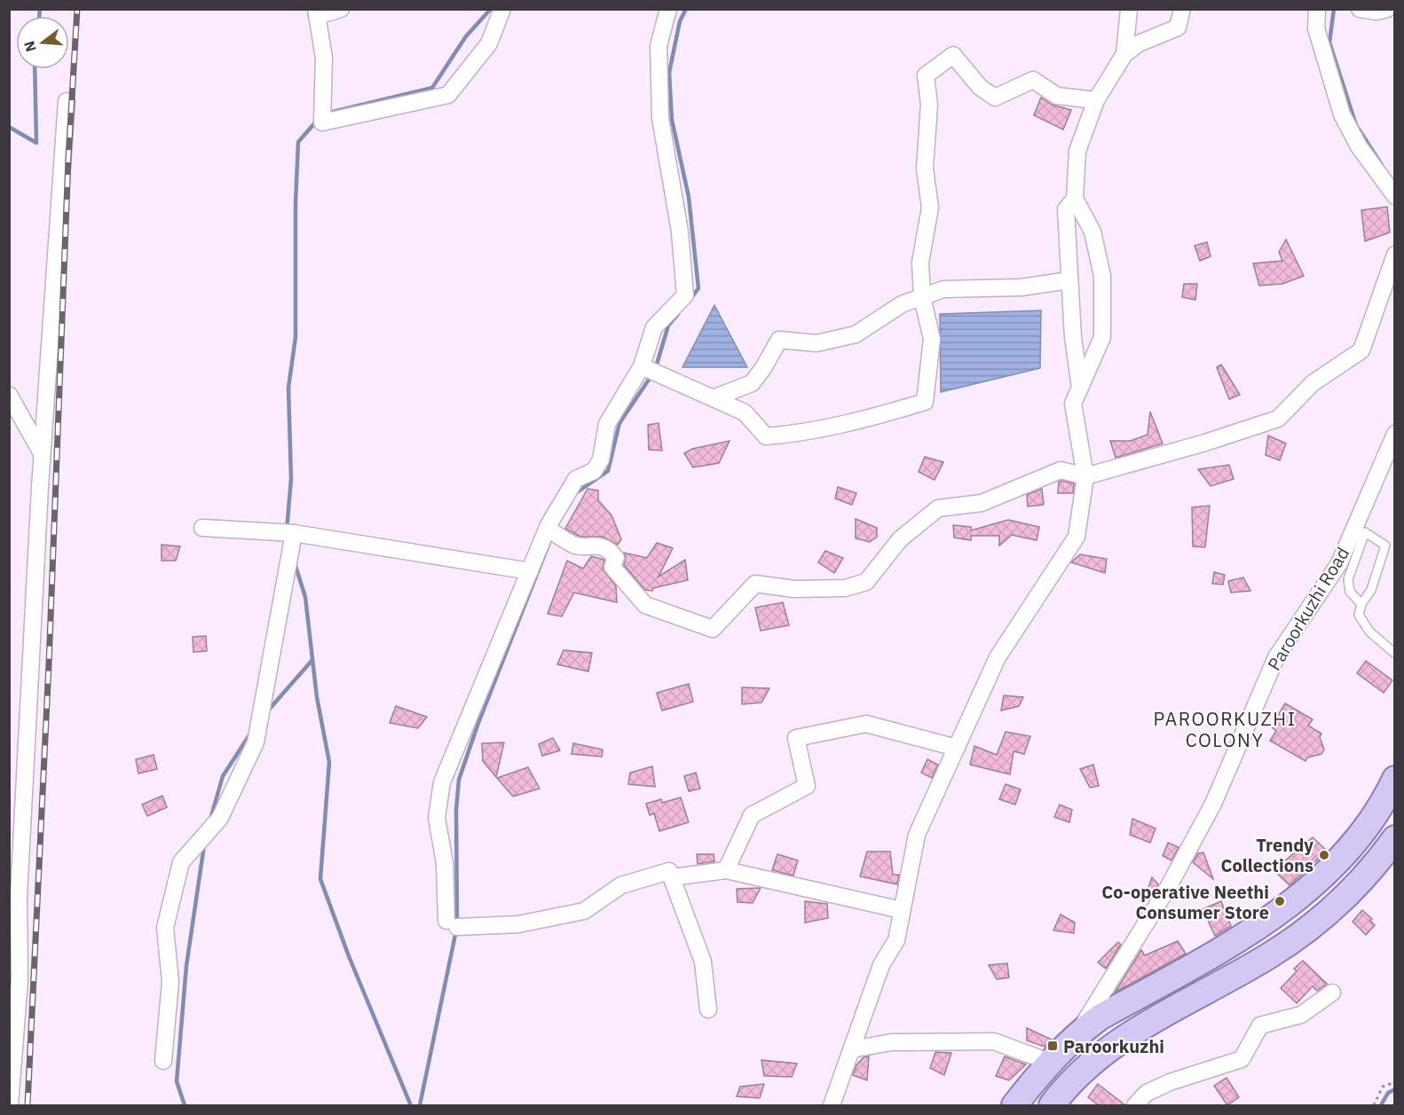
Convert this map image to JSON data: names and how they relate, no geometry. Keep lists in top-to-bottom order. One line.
{"streets":{"street":["Paroorkuzhi Road"]},"districts":["PAROORKUZHI COLONY"],"places":{"other":["Trendy Collections","Co-operative Neethi Consumer Store"],"transit":["Paroorkuzhi"]},"north":"left"}
